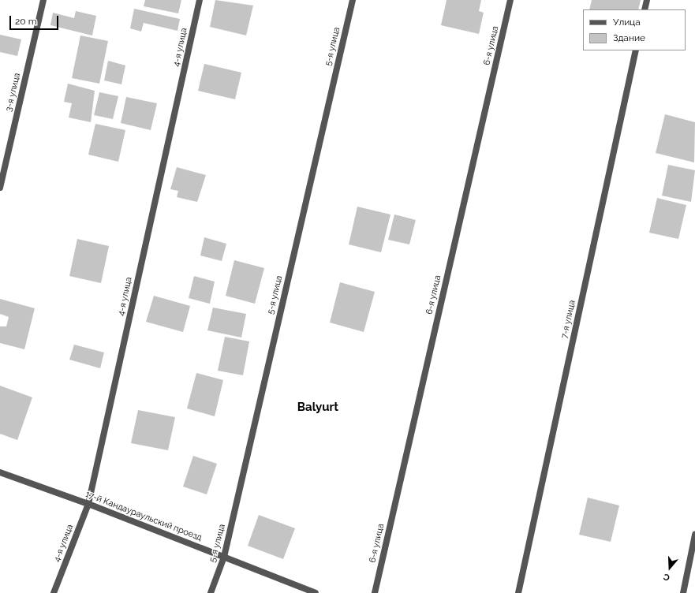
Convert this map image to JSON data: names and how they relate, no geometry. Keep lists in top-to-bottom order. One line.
{"streets":{"street":["6-я улица","5-я улица","4-я улица","3-я улица","7-я улица","17-й Кандаураульский проезд"]},"crossings":[["5-я улица","17-й Кандаураульский проезд"],["4-я улица","17-й Кандаураульский проезд"]],"districts":["Balyurt"],"legend":["Улица","Здание"],"scale_bar":"20 m","north":"bottom"}
